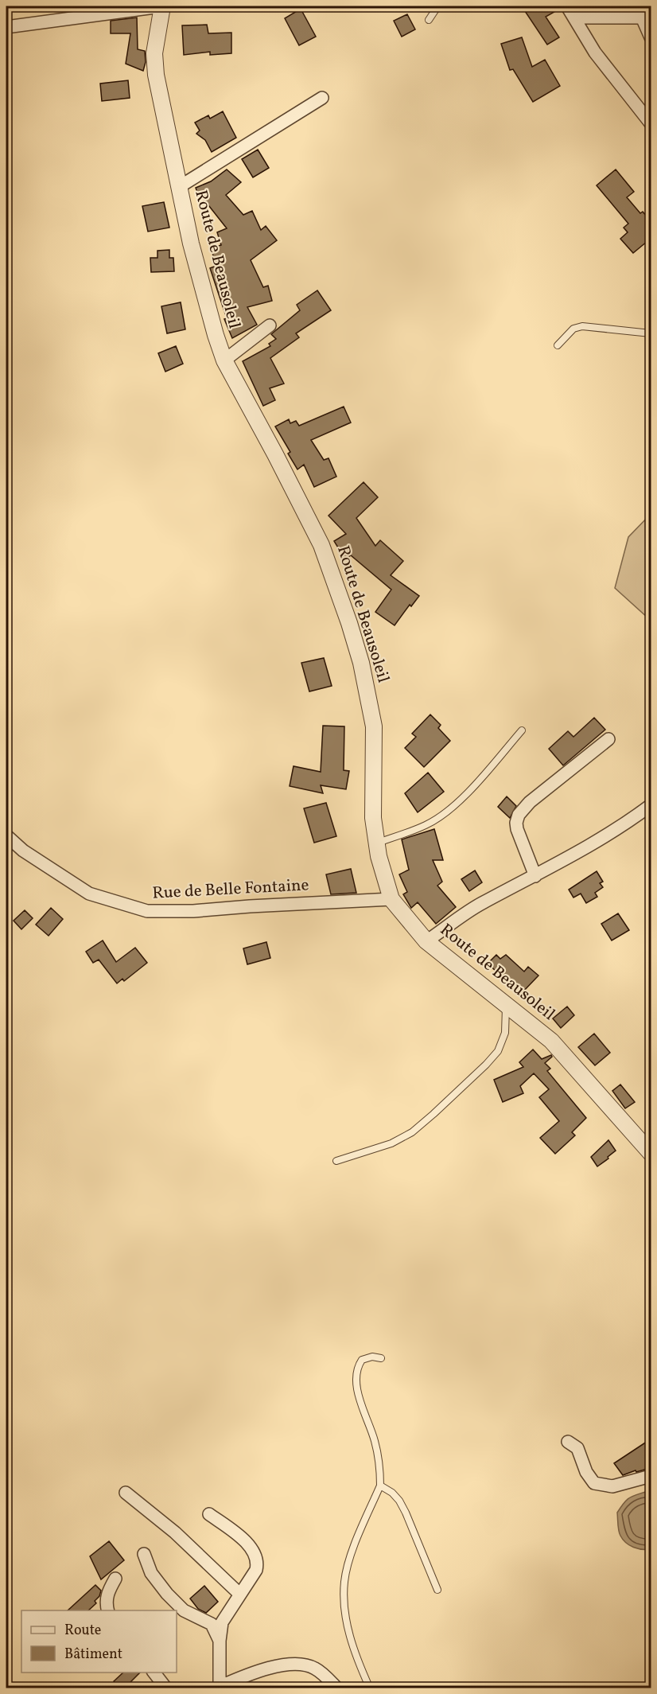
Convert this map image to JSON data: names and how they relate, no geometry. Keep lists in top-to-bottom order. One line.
{"streets":{"street":["Route de Beausoleil","Rue de Belle Fontaine"]},"crossings":[["Route de Beausoleil","Rue de Belle Fontaine"]],"legend":["Route","Bâtiment"]}
